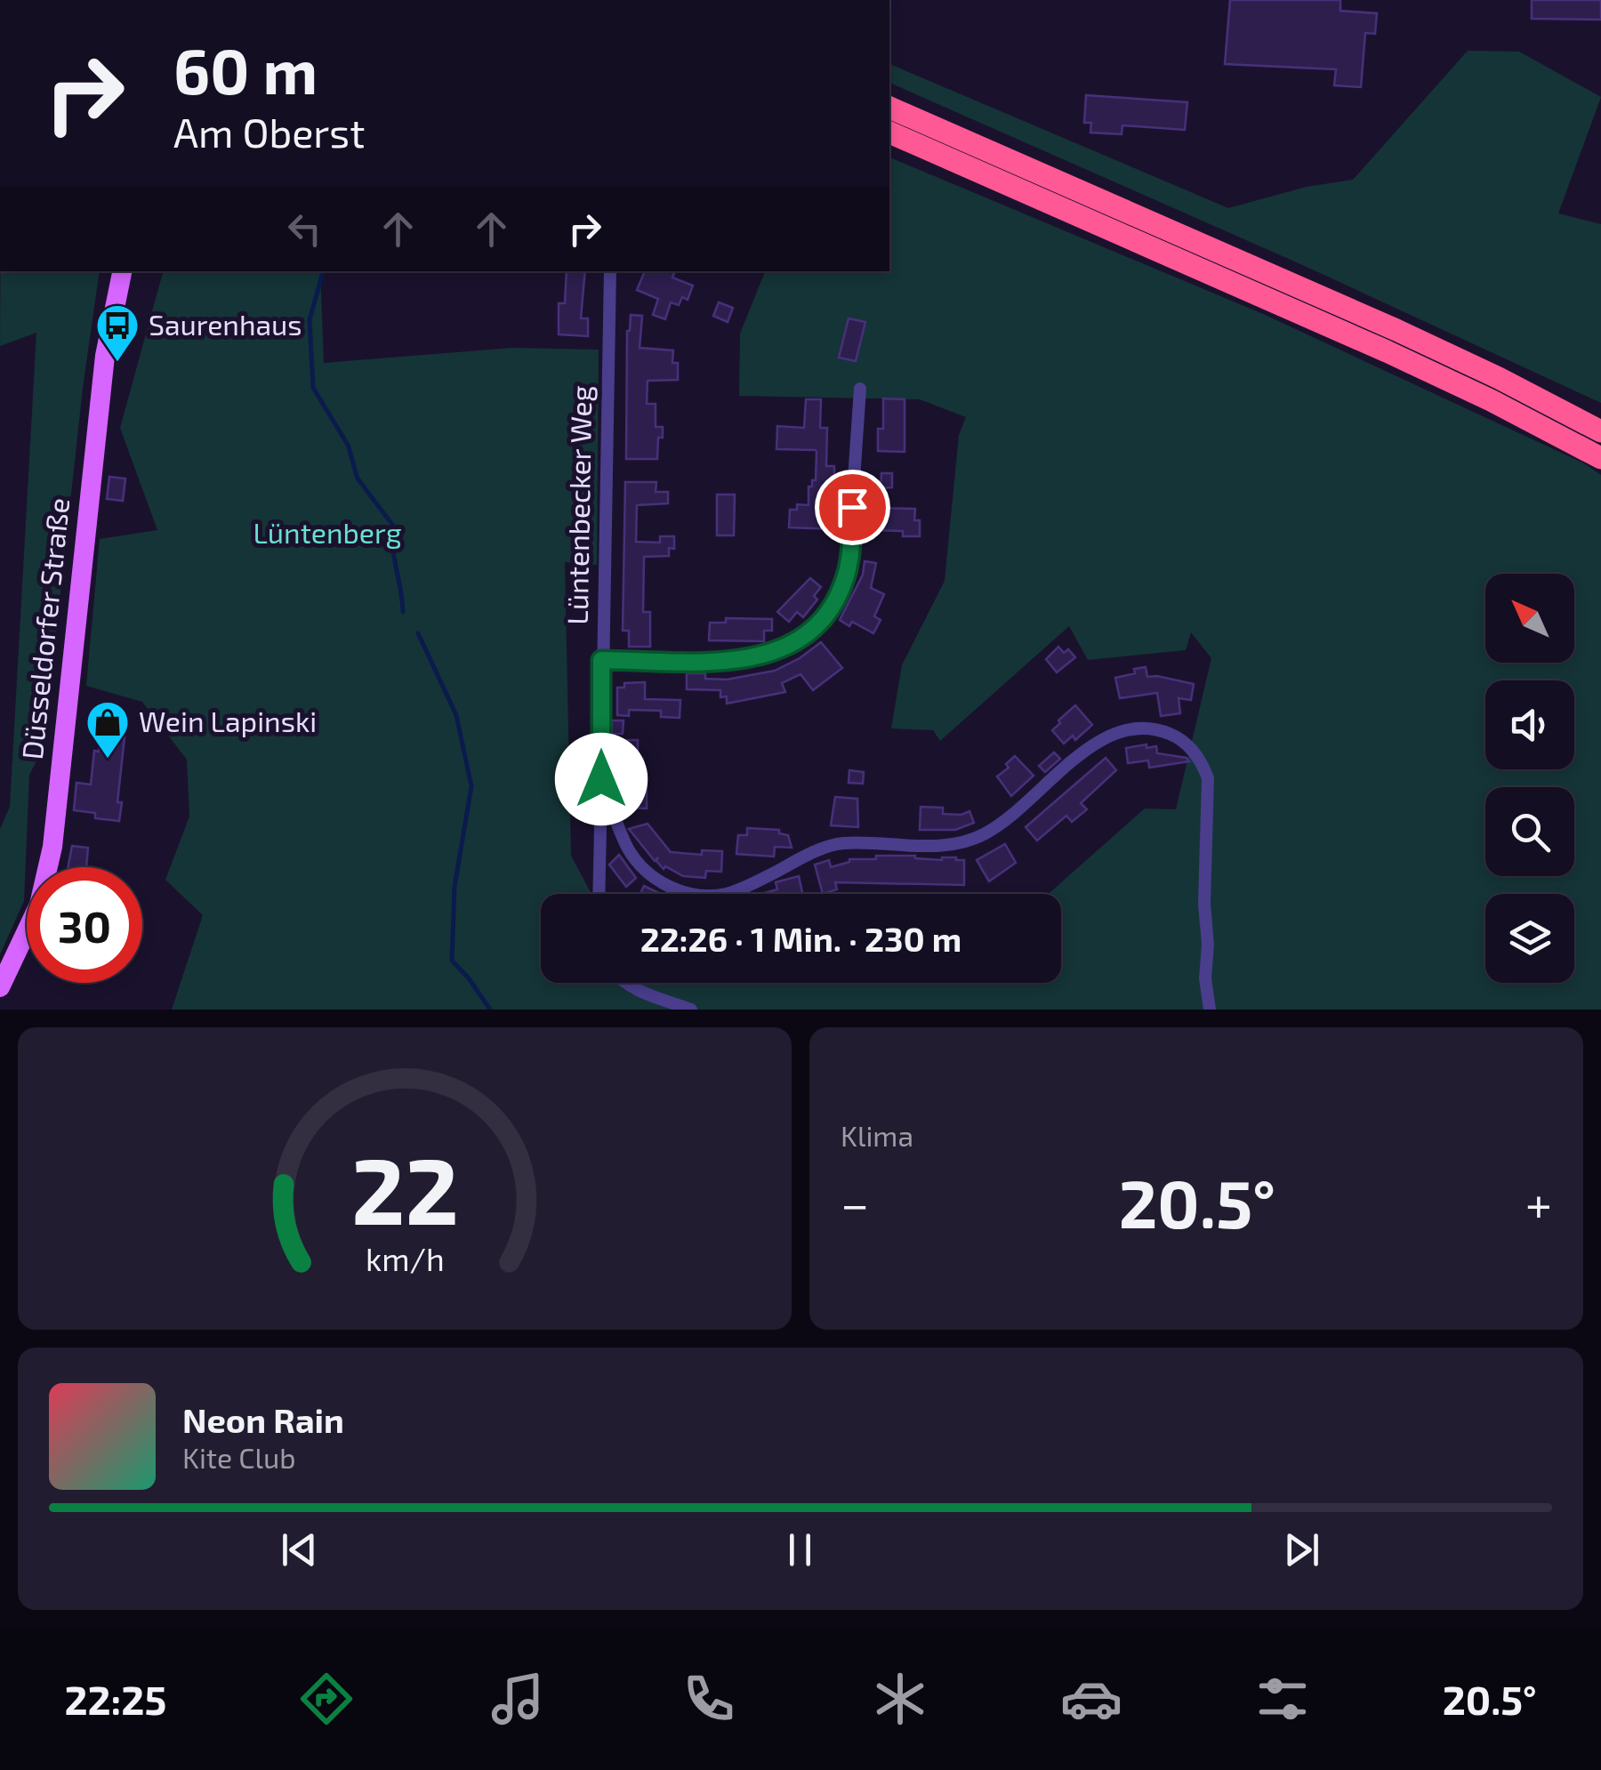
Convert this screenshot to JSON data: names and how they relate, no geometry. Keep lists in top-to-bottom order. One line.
{"streets":{"main road":["Düsseldorfer Straße"],"street":["Lüntenbecker Weg"]},"parks":["Lüntenberg"],"places":{"bus stop":["Saurenhaus"],"shop":["Wein Lapinski"]},"north":"top left","page":{"turn":["60 m","Am Oberst"],"limit":"30","trip":"22:26 · 1 Min. · 230 m","tile":"Klima","heat":["−","20.5°","+"],"song":["Neon Rain","Kite Club"],"tabs":["22:25","20.5°"],"gauge":["22","km/h"]}}
